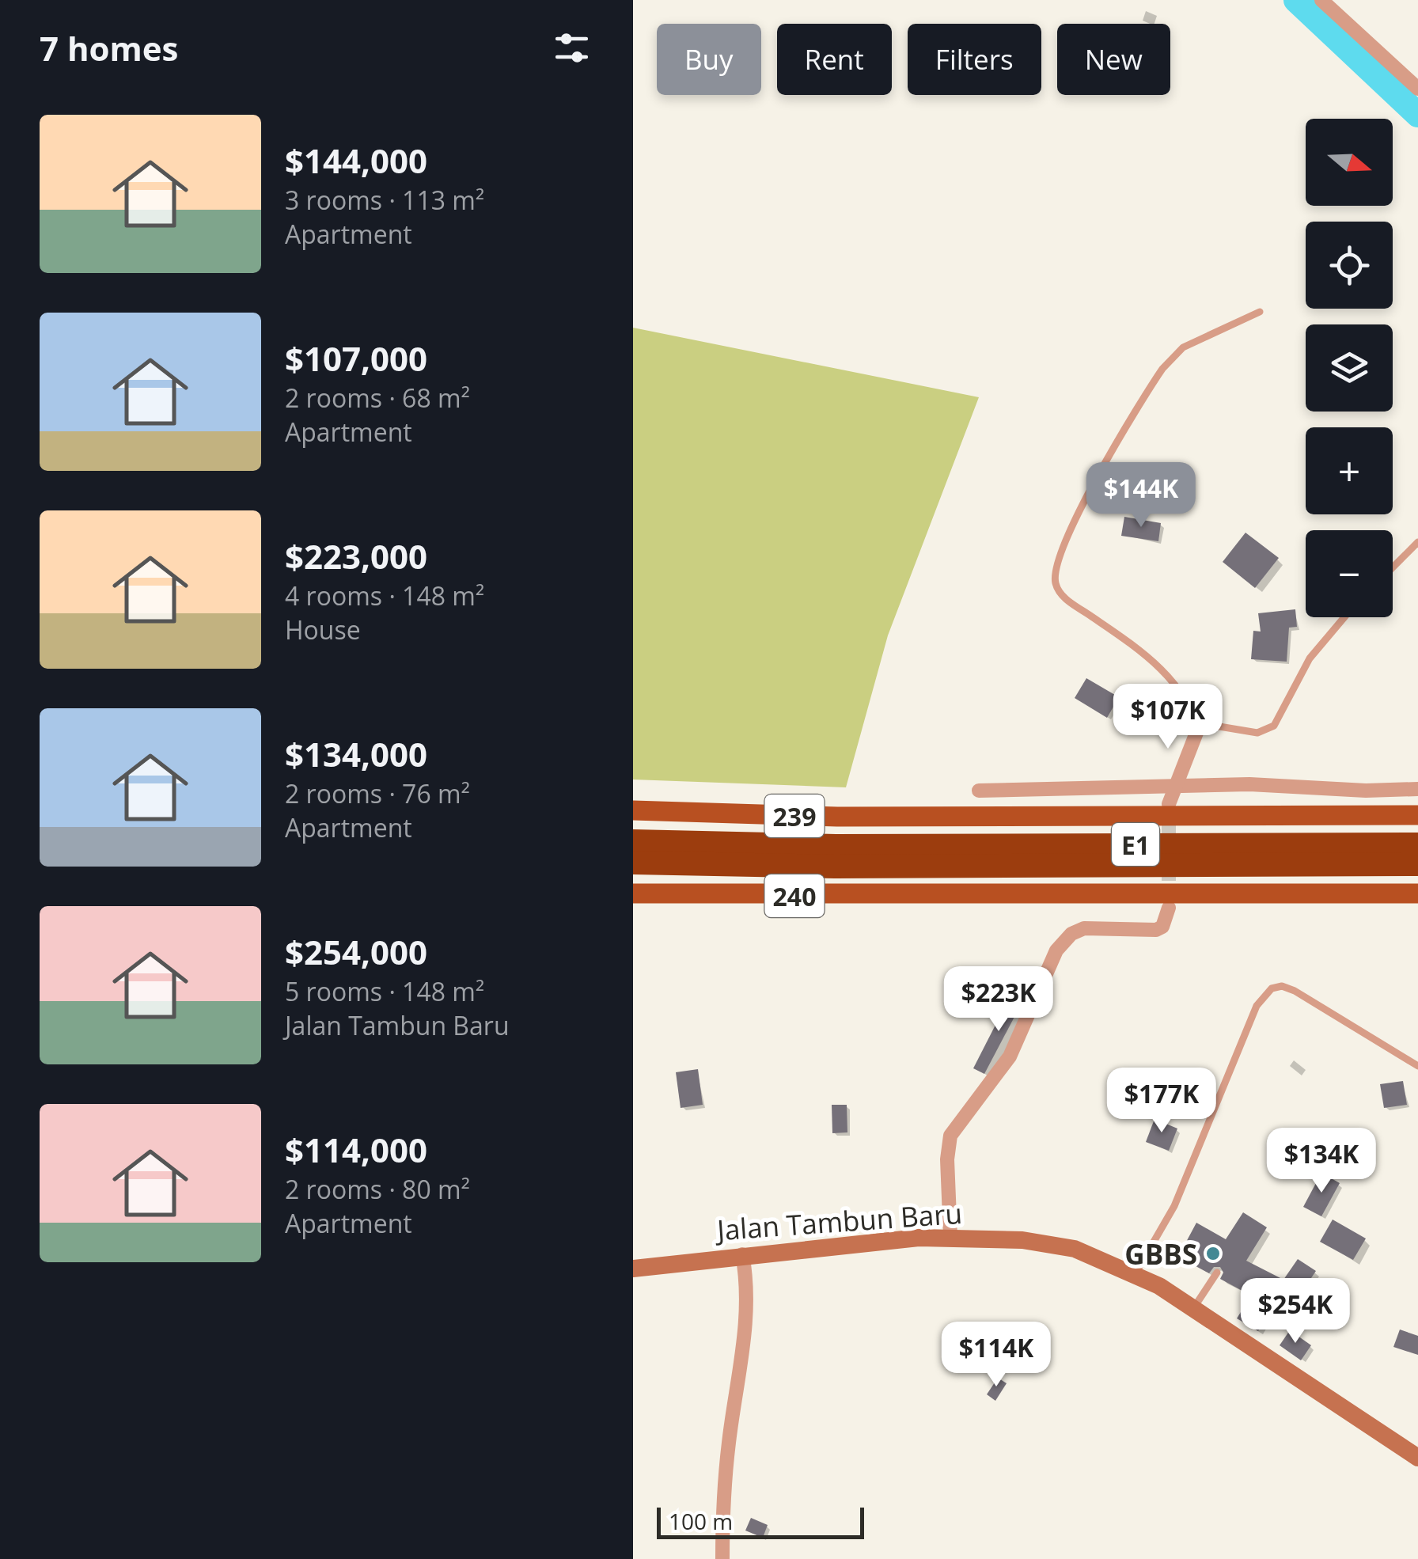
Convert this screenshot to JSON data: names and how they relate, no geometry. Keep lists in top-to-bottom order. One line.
{"streets":{"highway":["E1"],"main road":["239","240","Jalan Tambun Baru"]},"places":["GBBS"],"scale_bar":"100 m","north":"right","page":{"heading":"7 homes","chip":["Buy","Rent","Filters","New"],"list":[{"name":"$144,000","note":"3 rooms · 113 m² · Apartment"},{"name":"$107,000","note":"2 rooms · 68 m² · Apartment"},{"name":"$223,000","note":"4 rooms · 148 m² · House"},{"name":"$134,000","note":"2 rooms · 76 m² · Apartment"},{"name":"$254,000","note":"5 rooms · 148 m² · Jalan Tambun Baru"},{"name":"$114,000","note":"2 rooms · 80 m² · Apartment"}],"map_buttons":["+","−"],"price":["$144K","$107K","$223K","$177K","$134K","$254K","$114K"],"scale":"100 m"}}
